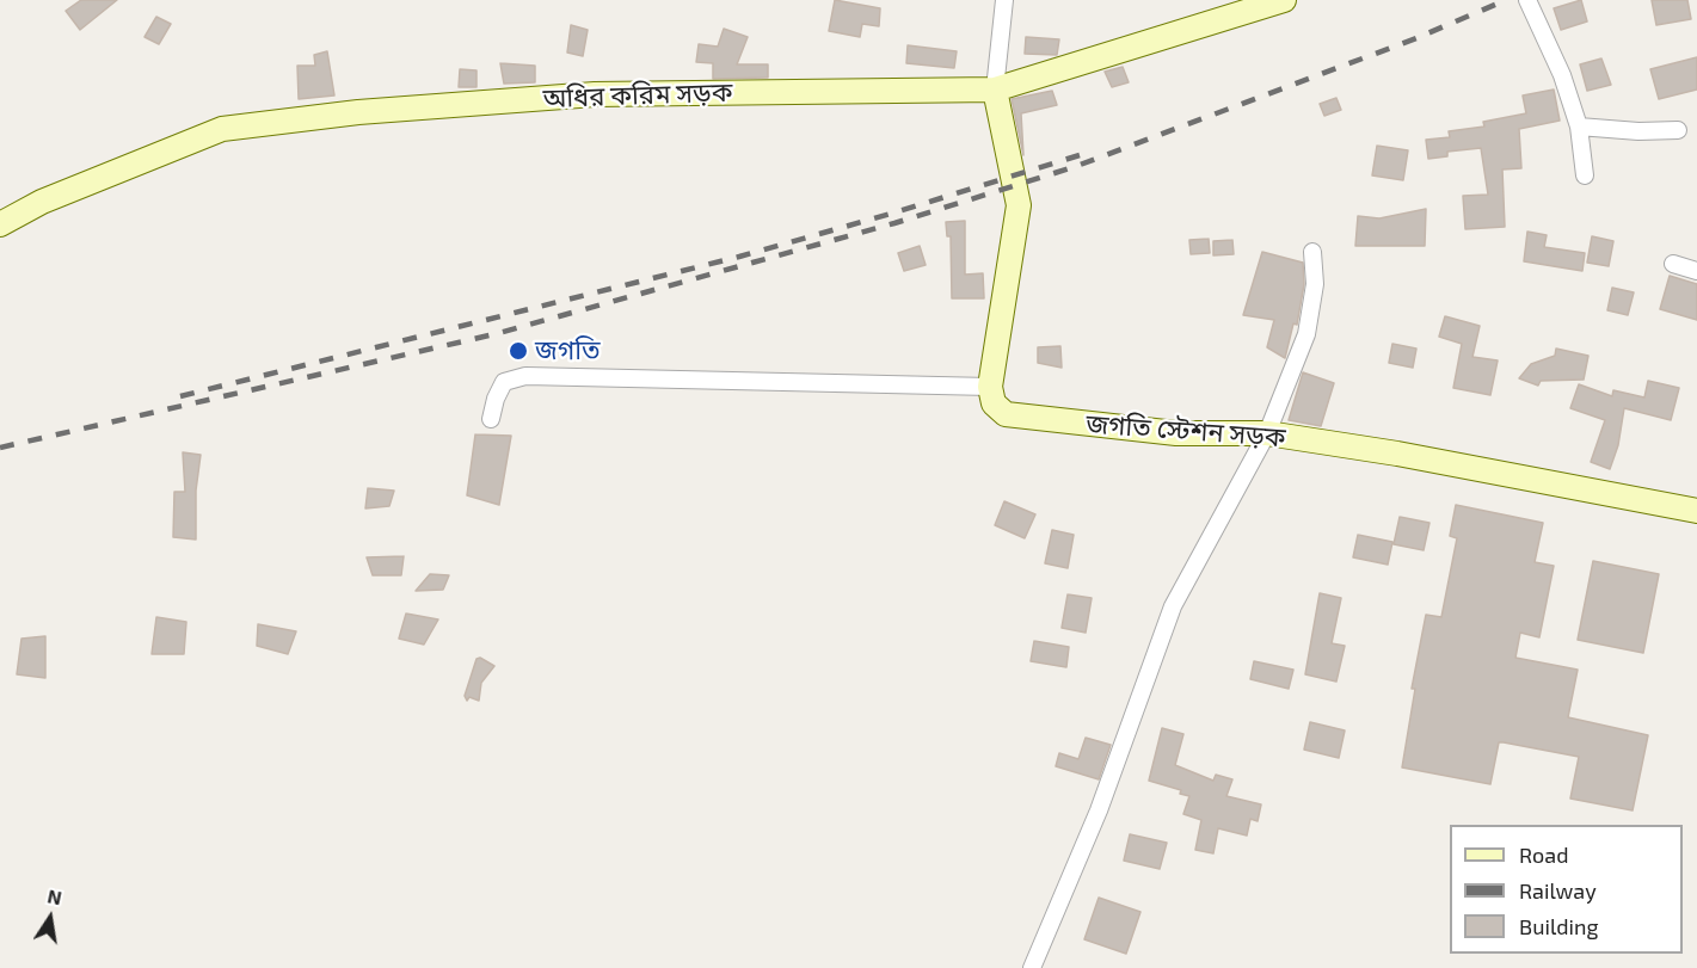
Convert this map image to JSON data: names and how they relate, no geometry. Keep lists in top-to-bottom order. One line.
{"streets":{"main road":["অধির করিম সড়ক","জগতি স্টেশন সড়ক"]},"places":["জগতি"],"legend":["Road","Railway","Building"],"north":"top"}
